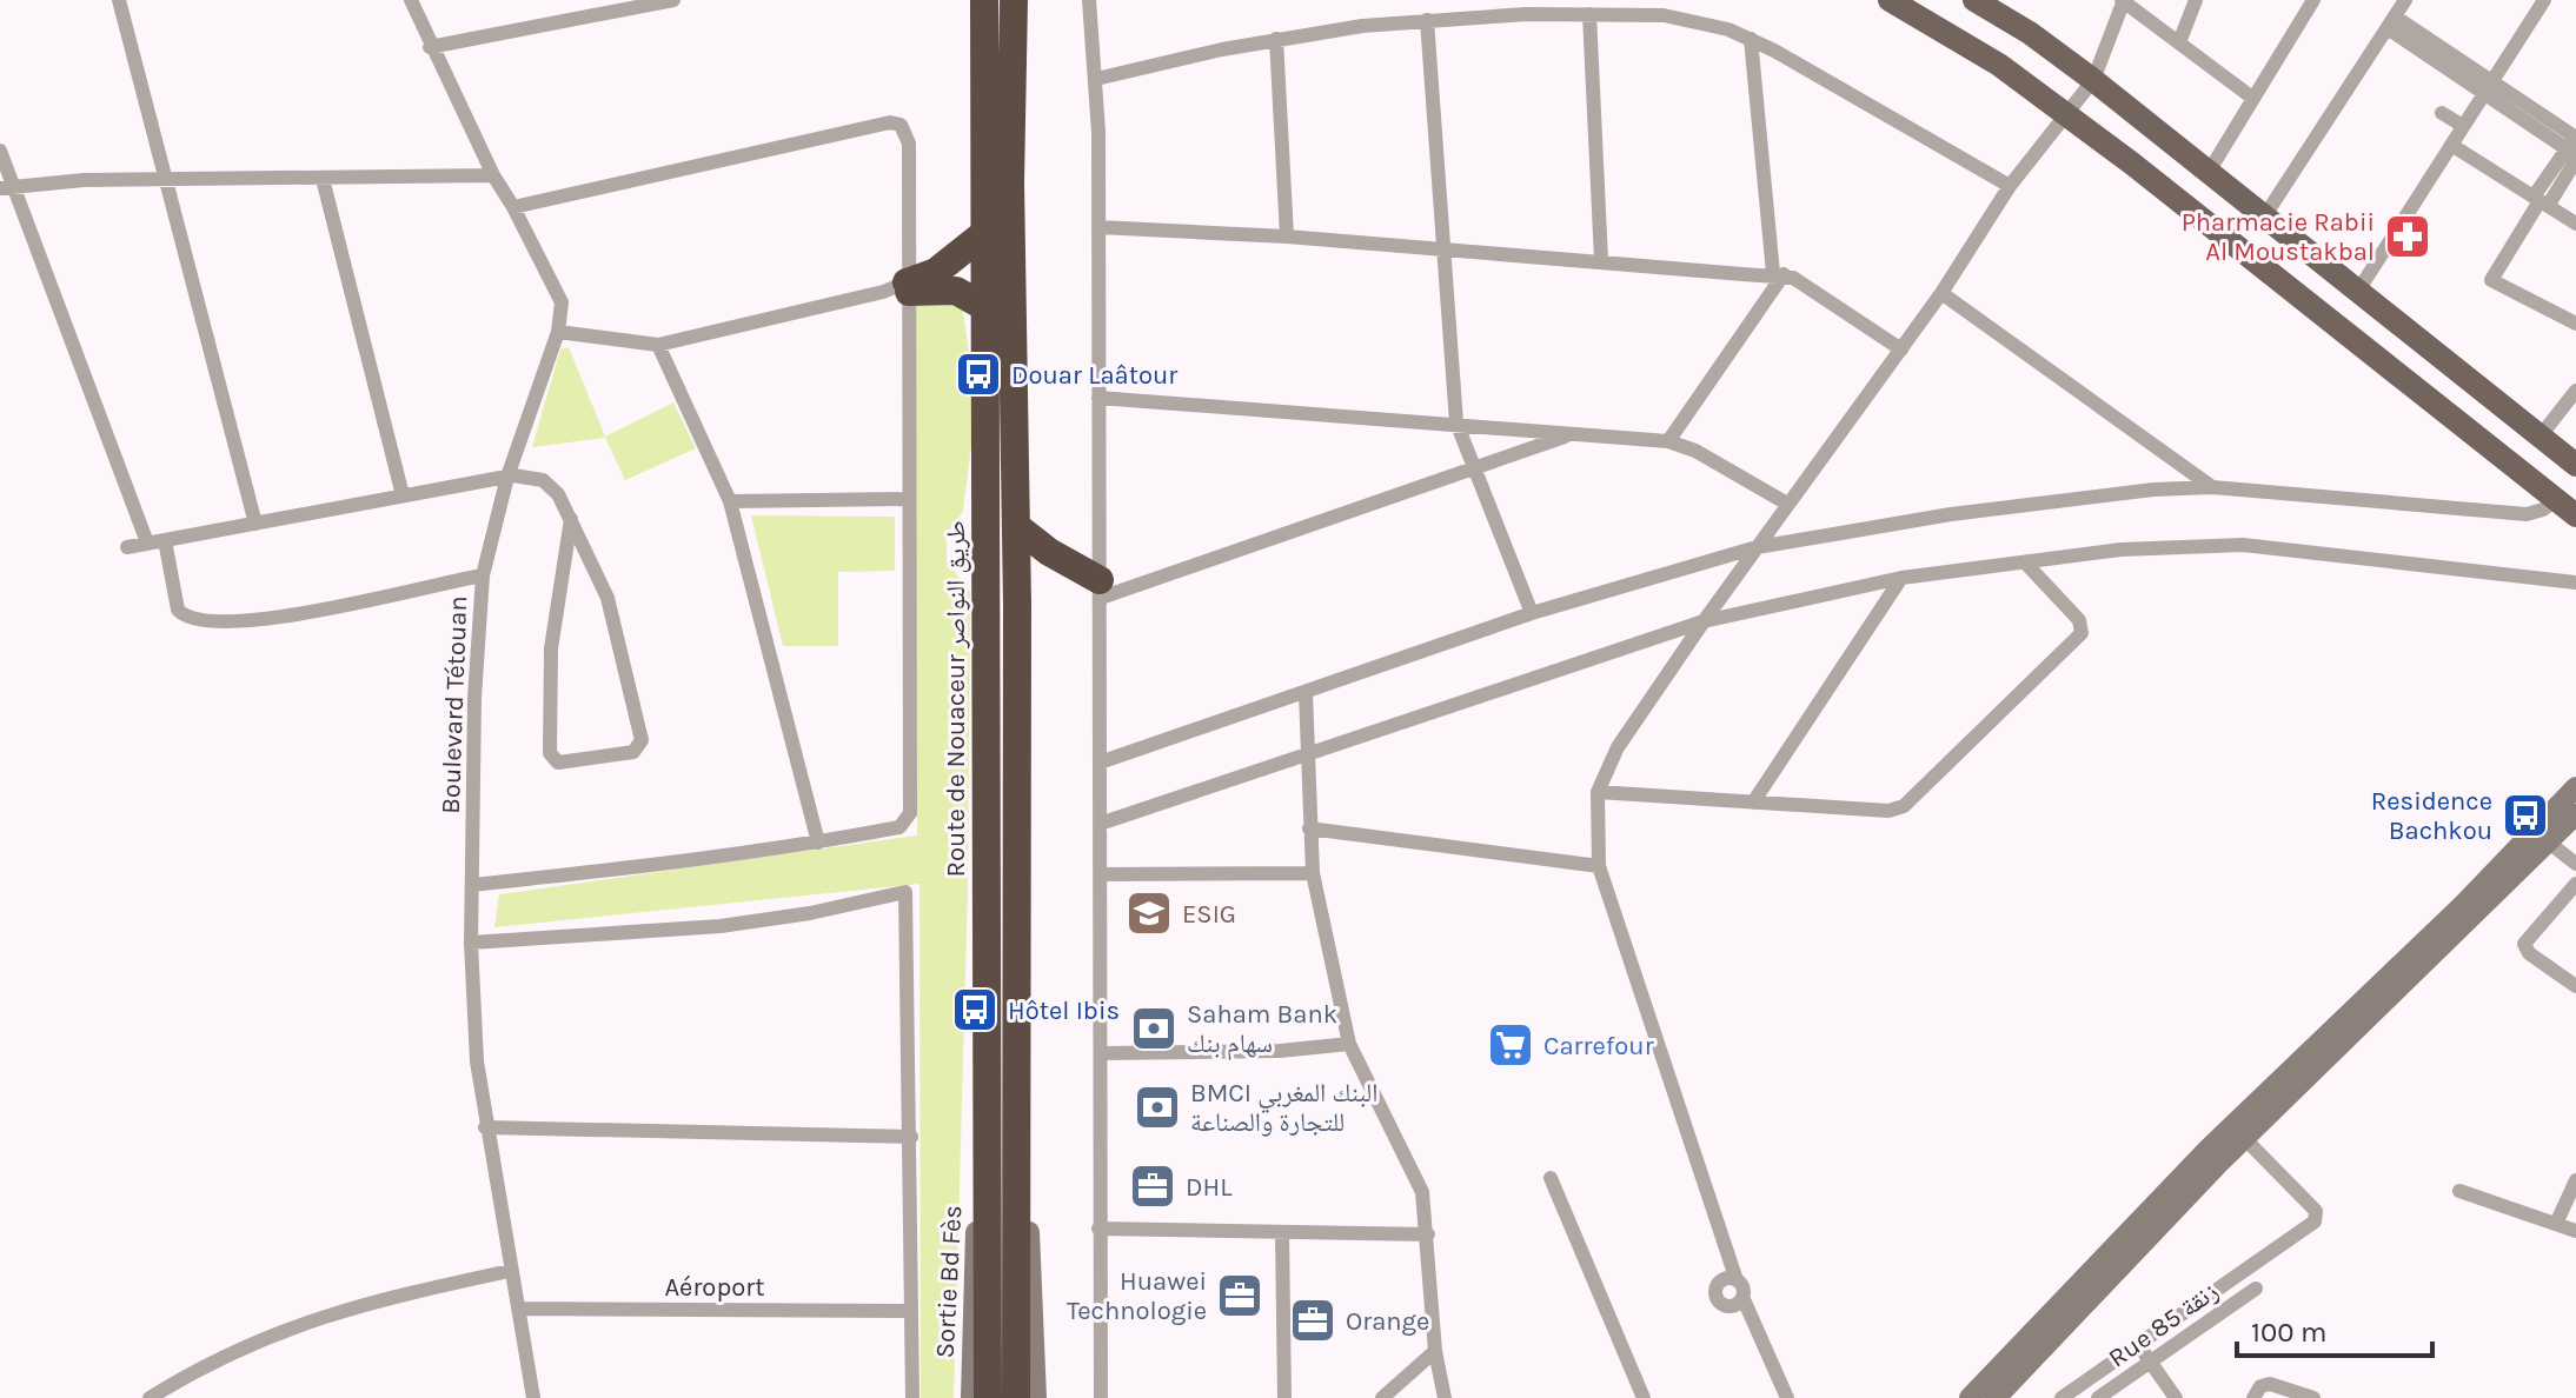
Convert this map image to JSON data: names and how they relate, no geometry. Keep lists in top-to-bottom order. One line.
{"streets":{"highway":["Route de Nouaceur طريق النواصر"],"main road":["Sortie Bd Fès"],"street":["Boulevard Tétouan","Aéroport","Rue 85 زنقة"]},"crossings":[["Route de Nouaceur طريق النواصر","Sortie Bd Fès"],["Boulevard Tétouan","Aéroport"]],"places":{"pharmacy":["Pharmacie Rabii Al Moustakbal"],"bus stop":["Douar Laâtour","Residence Bachkou","Hôtel Ibis"],"school or university":["ESIG"],"bank":["Saham Bank سهام بنك","BMCI البنك المغربي للتجارة والصناعة"],"supermarket":["Carrefour"],"office":["DHL","Huawei Technologie","Orange"]},"scale_bar":"100 m"}
